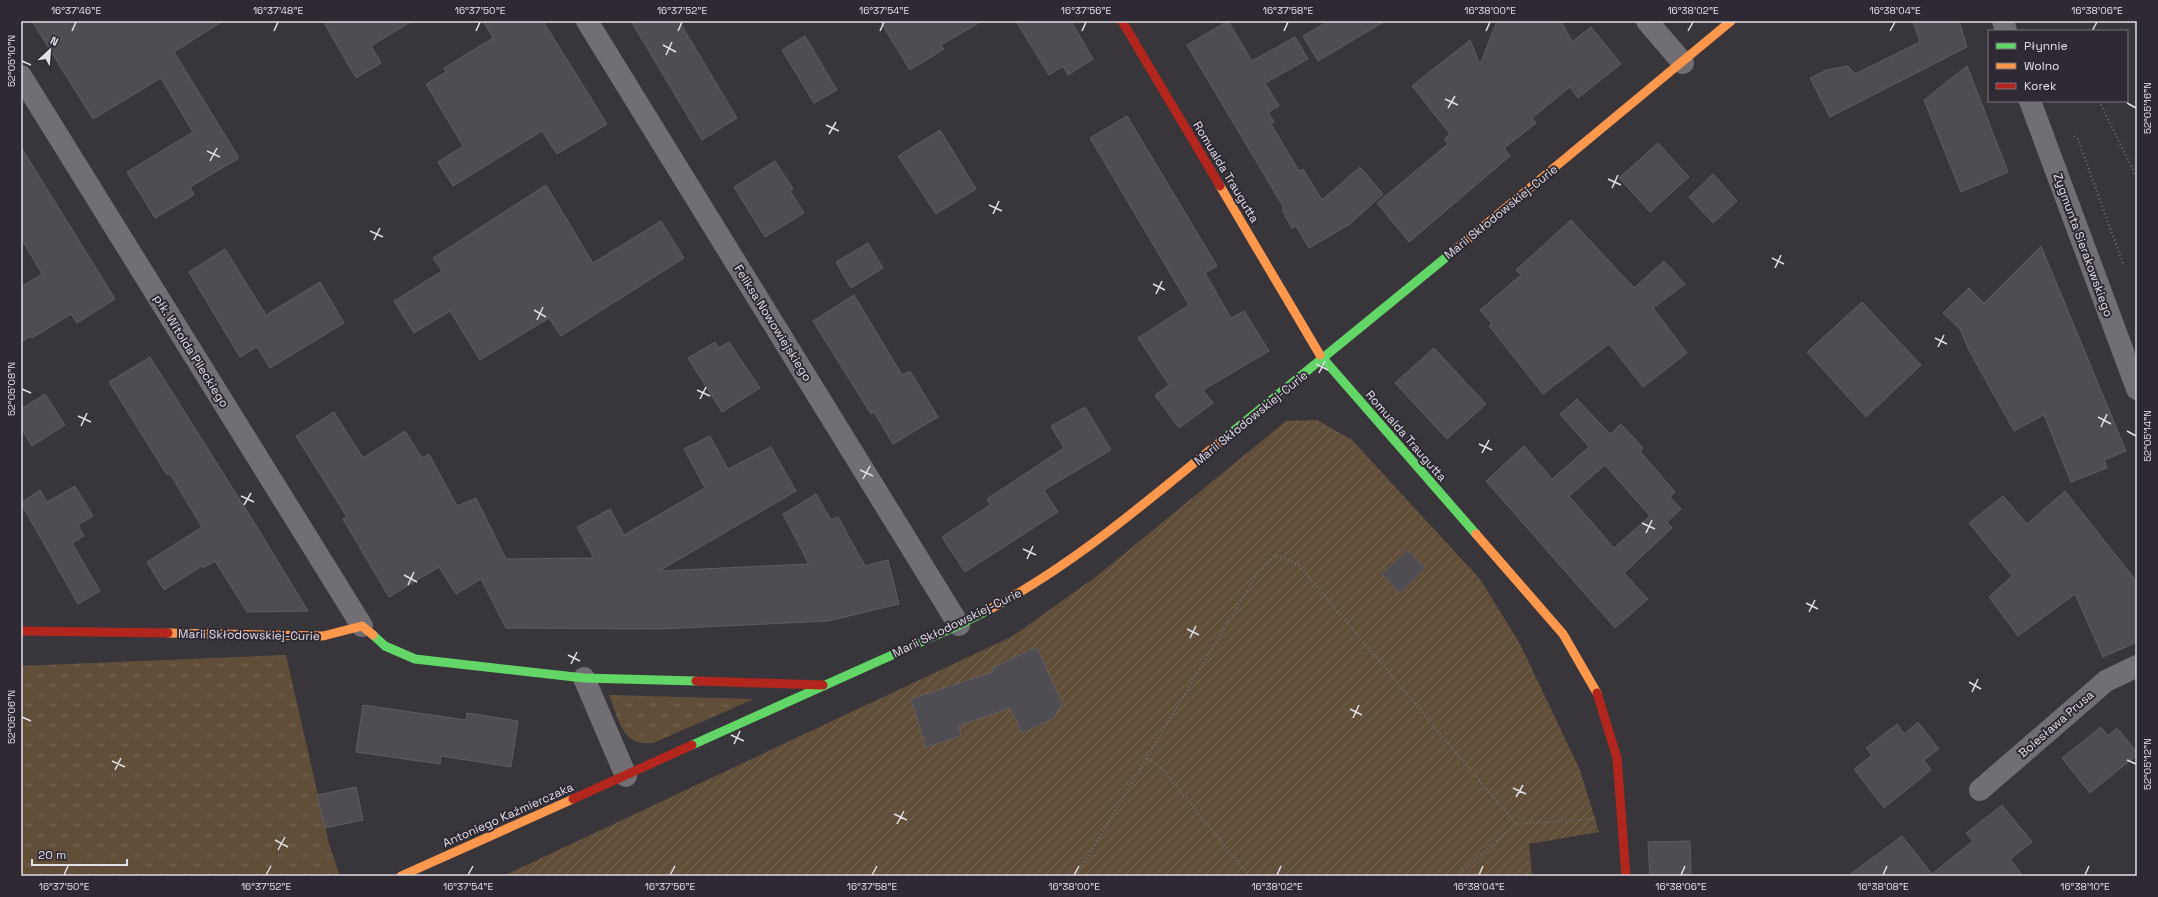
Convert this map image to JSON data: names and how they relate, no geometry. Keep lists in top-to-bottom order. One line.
{"streets":{"street":["Romualda Traugutta","Marii Skłodowskiej-Curie","Zygmunta Sierakowskiego","Feliksa Nowowiejskiego","płk. Witolda Pileckiego","Bolesława Prusa","Antoniego Kaźmierczaka"]},"crossings":[["Romualda Traugutta","Marii Skłodowskiej-Curie"],["Marii Skłodowskiej-Curie","Feliksa Nowowiejskiego"],["Marii Skłodowskiej-Curie","płk. Witolda Pileckiego"],["Marii Skłodowskiej-Curie","Antoniego Kaźmierczaka"]],"legend":["Płynnie","Wolno","Korek"],"scale_bar":"20 m","north":"top right","coordinates":["16°37'46\"E","16°37'48\"E","16°37'50\"E","16°37'52\"E","16°37'54\"E","16°37'56\"E","16°37'58\"E","16°38'00\"E","16°38'02\"E","16°38'04\"E","16°38'06\"E","52°05'10\"N","52°05'16\"N","52°05'08\"N","52°05'14\"N","52°05'06\"N","52°05'12\"N","16°38'08\"E","16°38'10\"E"]}
